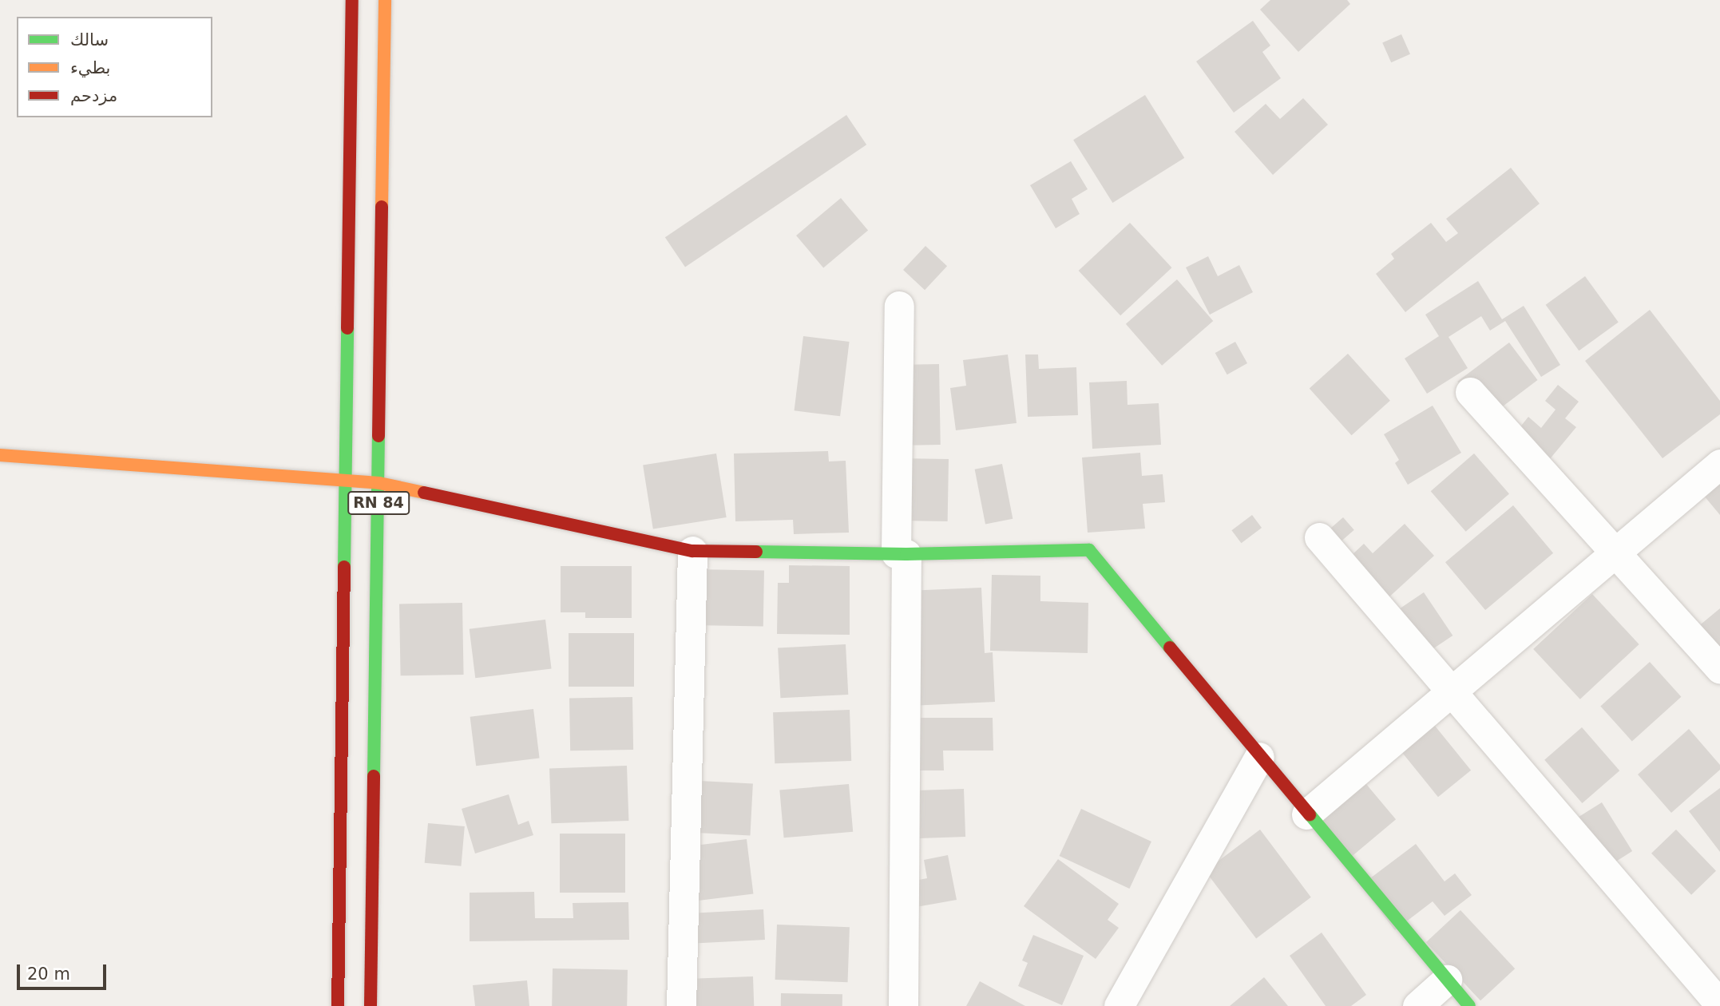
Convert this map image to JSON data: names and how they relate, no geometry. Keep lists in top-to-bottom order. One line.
{"streets":{"main road":["RN 84"]},"legend":["سالك","بطيء","مزدحم"],"scale_bar":"20 m"}
